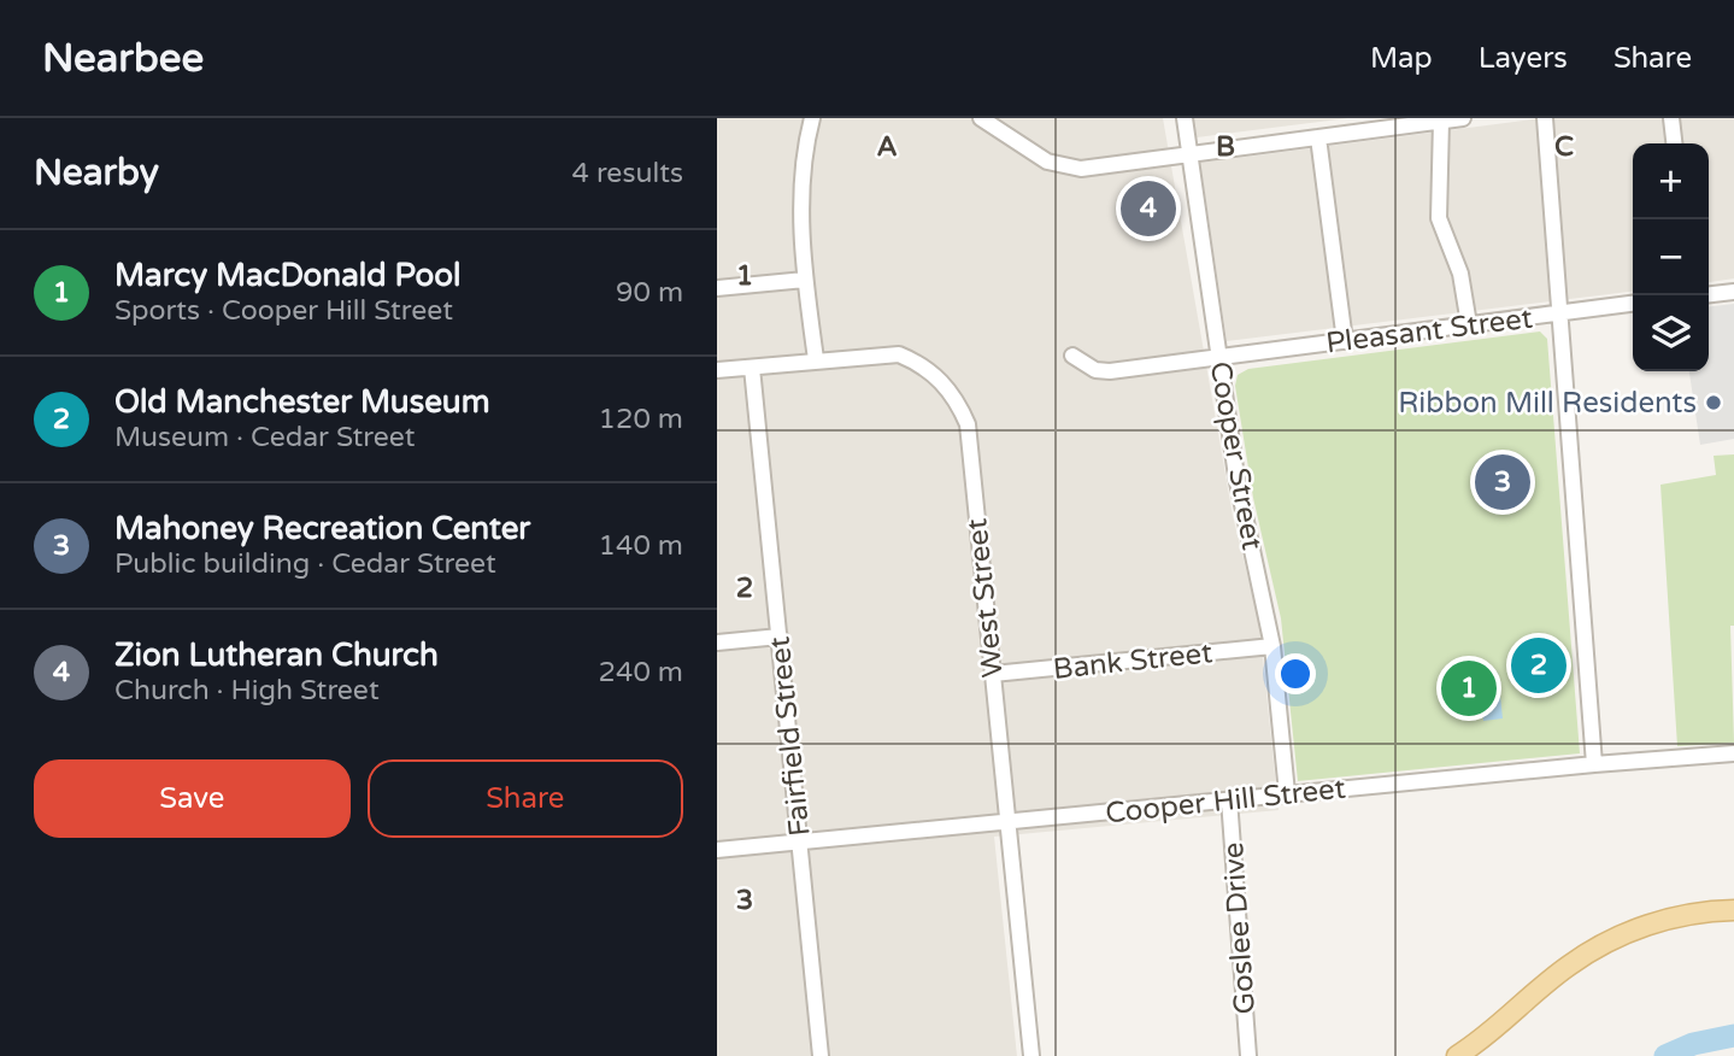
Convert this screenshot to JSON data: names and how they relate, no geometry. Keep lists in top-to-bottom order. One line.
{"streets":{"street":["Pleasant Street","Cooper Street","West Street","Bank Street","Fairfield Street","Cooper Hill Street","Goslee Drive"]},"crossings":[["Pleasant Street","Cooper Street"],["Cooper Street","Bank Street"],["Cooper Street","Cooper Hill Street"],["West Street","Bank Street"],["West Street","Fairfield Street"],["West Street","Cooper Hill Street"],["Fairfield Street","Cooper Hill Street"],["Cooper Hill Street","Goslee Drive"]],"places":["Ribbon Mill Residents"],"page":{"header":"Nearbee","nav":["Map","Layers","Share"],"heading":["Nearby","4 results"],"map_buttons":["+","−"],"pins":["4","3","2","1"],"list":[{"mark":"1","name":"Marcy MacDonald Pool","note":"Sports · Cooper Hill Street","value":"90 m"},{"mark":"2","name":"Old Manchester Museum","note":"Museum · Cedar Street","value":"120 m"},{"mark":"3","name":"Mahoney Recreation Center","note":"Public building · Cedar Street","value":"140 m"},{"mark":"4","name":"Zion Lutheran Church","note":"Church · High Street","value":"240 m"}],"buttons":["Save","Share"]},"grid":{"columns":["A","B","C"],"rows":["1","2","3"]}}
